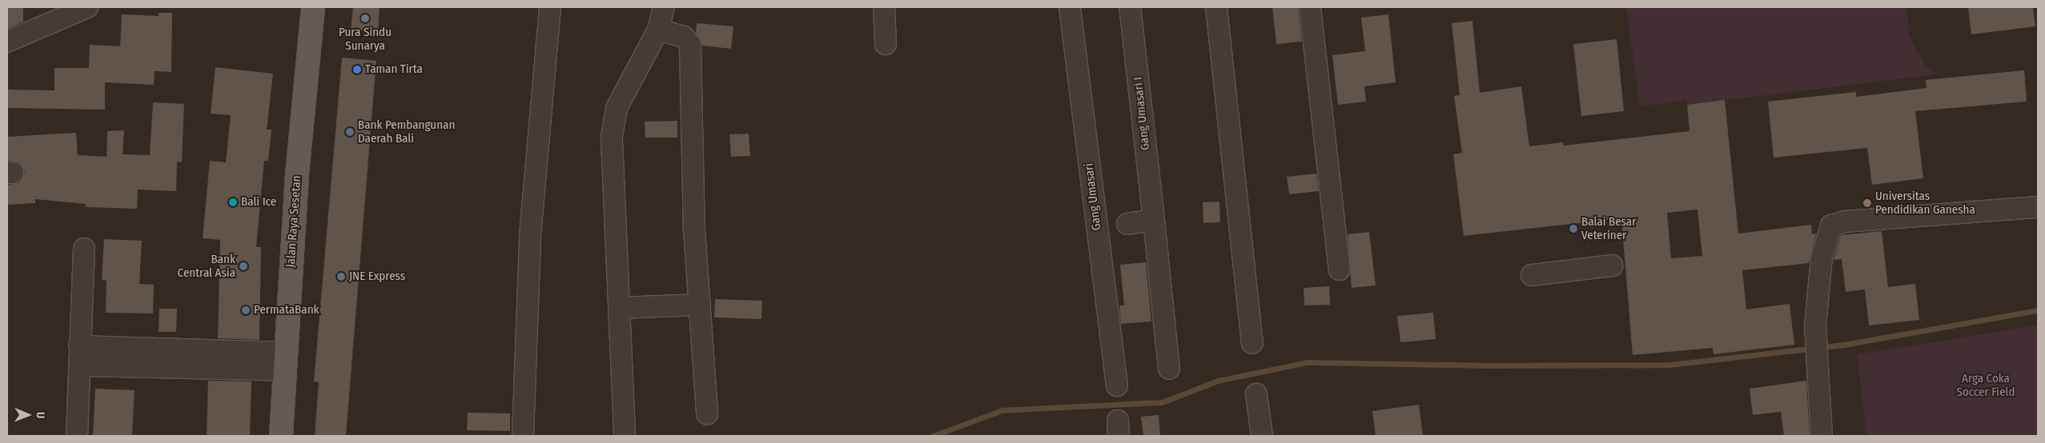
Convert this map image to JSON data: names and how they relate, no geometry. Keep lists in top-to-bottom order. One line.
{"streets":{"main road":["Jalan Raya Sesetan"],"street":["Gang Umasari I","Gang Umasari"]},"parks":["Arga Coka Soccer Field"],"places":["Pura Sindu Sunarya","Taman Tirta","Bank Pembangunan Daerah Bali","Bali Ice","Universitas Pendidikan Ganesha","Balai Besar Veteriner","Bank Central Asia","JNE Express","PermataBank"],"north":"right"}
